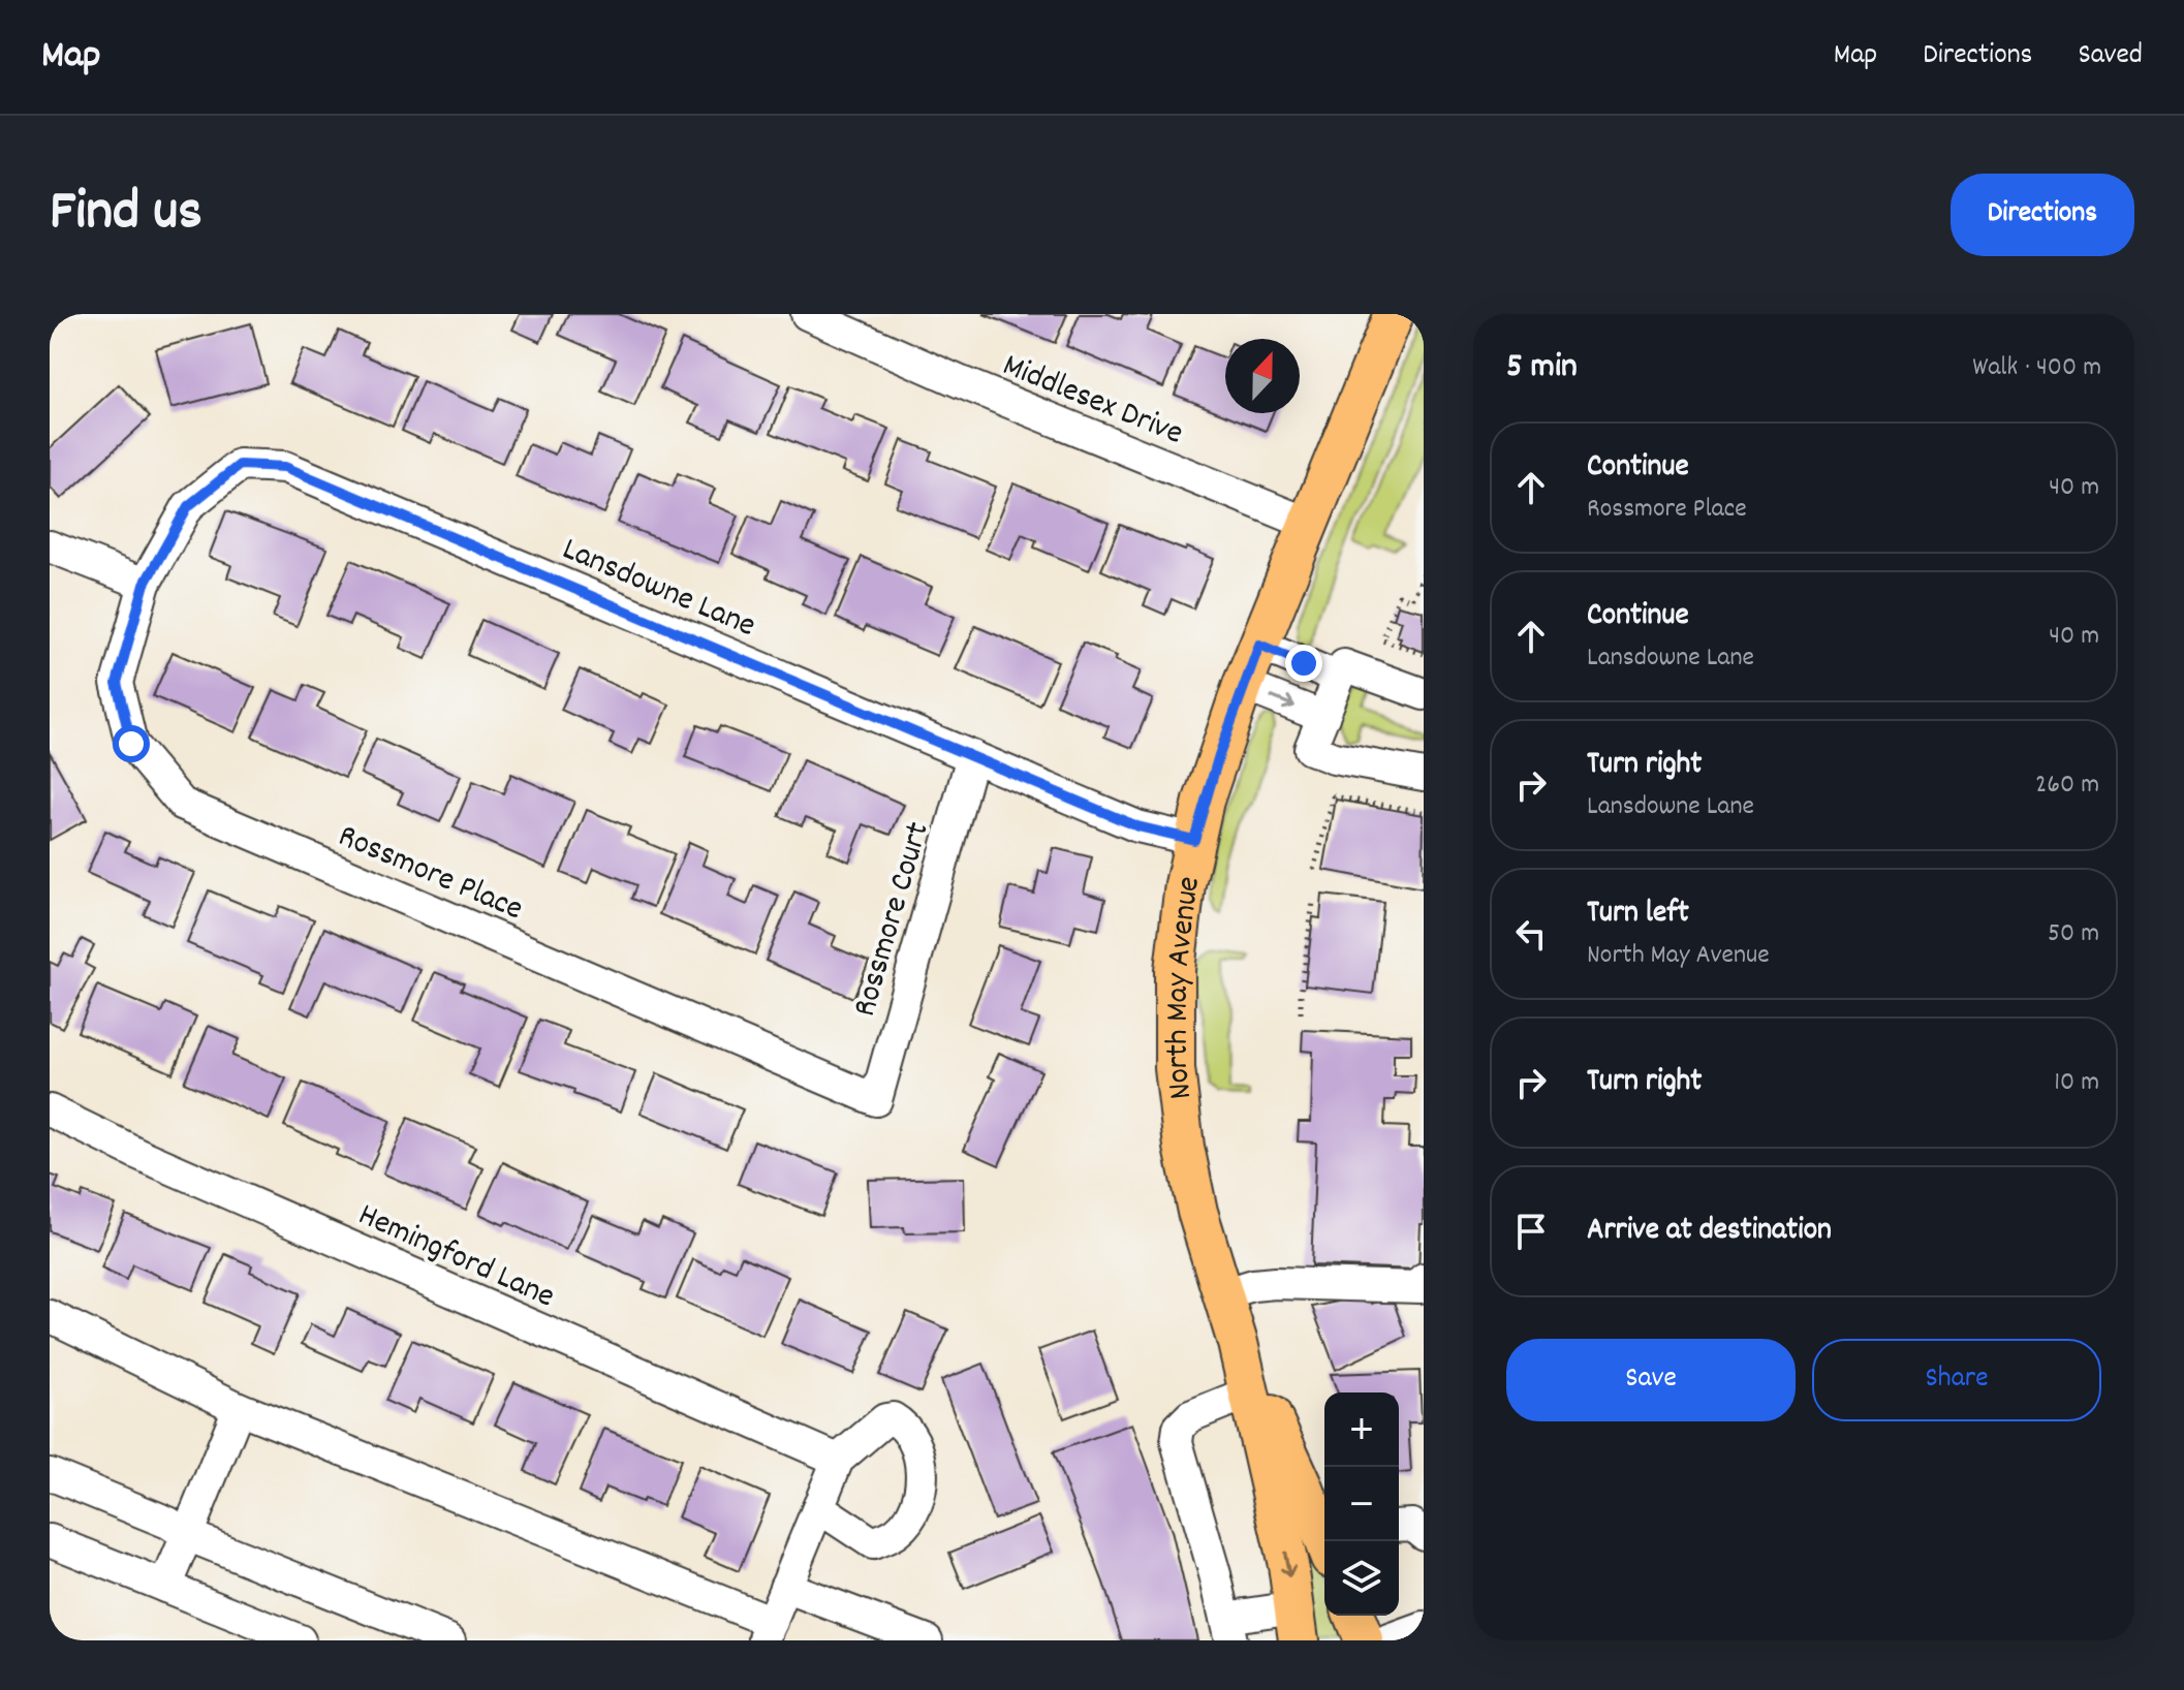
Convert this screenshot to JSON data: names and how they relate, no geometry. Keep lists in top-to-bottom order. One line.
{"streets":{"main road":["North May Avenue"],"street":["Middlesex Drive","Lansdowne Lane","Rossmore Place","Rossmore Court","Hemingford Lane"]},"crossings":[["Middlesex Drive","North May Avenue"],["Lansdowne Lane","Rossmore Place"],["Lansdowne Lane","Rossmore Court"],["Lansdowne Lane","North May Avenue"],["Rossmore Place","Rossmore Court"]],"north":"top","page":{"header":"Map","nav":["Map","Directions","Saved"],"title":"Find us","buttons":["Directions",["Save","Share"]],"heading":["5 min","Walk · 400 m"],"list":[["Continue","Rossmore Place","40 m"],["Continue","Lansdowne Lane","40 m"],["Turn right","Lansdowne Lane","260 m"],["Turn left","North May Avenue","50 m"],["Turn right","10 m"],"Arrive at destination"],"map_buttons":["+","−"]}}
